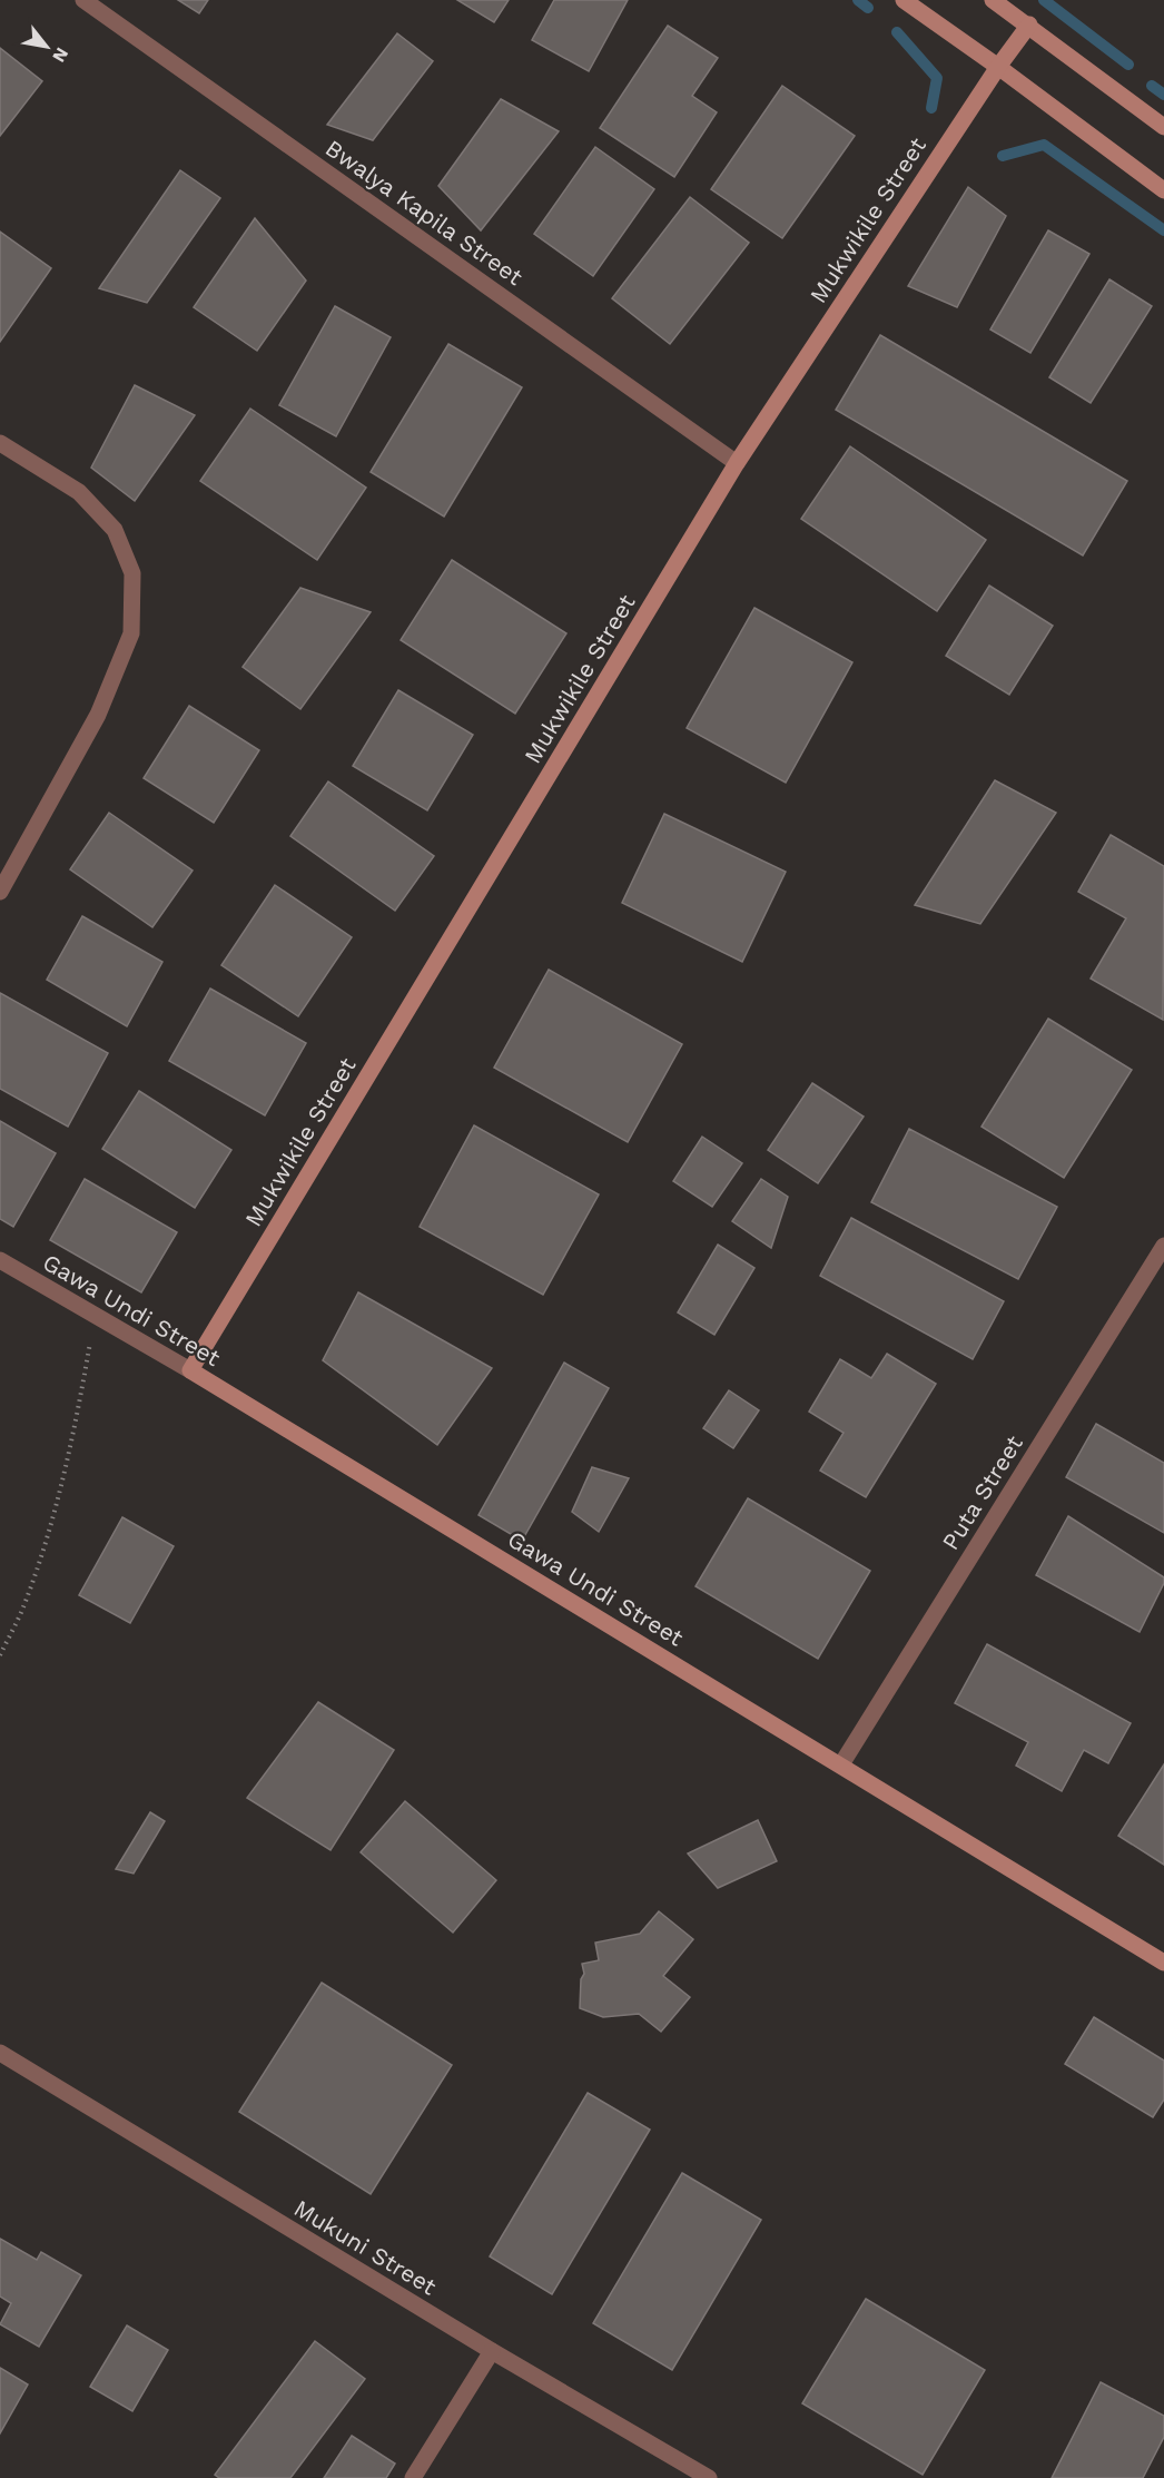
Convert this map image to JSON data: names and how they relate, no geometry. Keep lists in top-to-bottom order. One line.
{"streets":{"street":["Bwalya Kapila Street","Mukwikile Street","Gawa Undi Street","Puta Street","Mukuni Street"]},"crossings":[["Bwalya Kapila Street","Mukwikile Street"],["Mukwikile Street","Gawa Undi Street"],["Gawa Undi Street","Puta Street"]],"north":"bottom right"}
